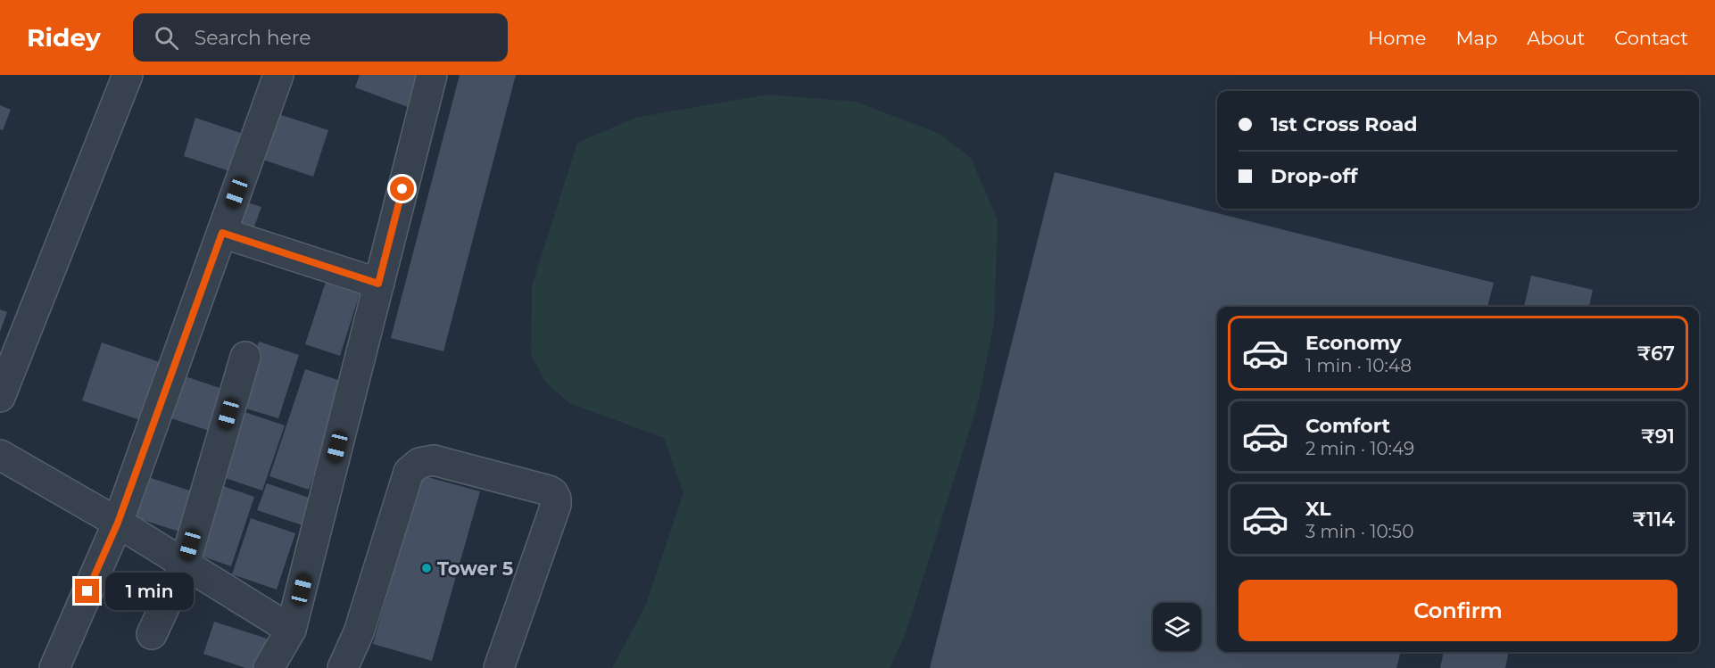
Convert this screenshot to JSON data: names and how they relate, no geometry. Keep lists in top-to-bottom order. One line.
{"places":["Tower 5"],"page":{"header":"Ridey","search":"Search here","nav":["Home","Map","About","Contact"],"banner":["1st Cross Road","Drop-off"],"list":[{"name":"Economy","note":"1 min · 10:48","value":"₹67"},{"name":"Comfort","note":"2 min · 10:49","value":"₹91"},{"name":"XL","note":"3 min · 10:50","value":"₹114"}],"buttons":"Confirm","bubble":"1 min"}}
